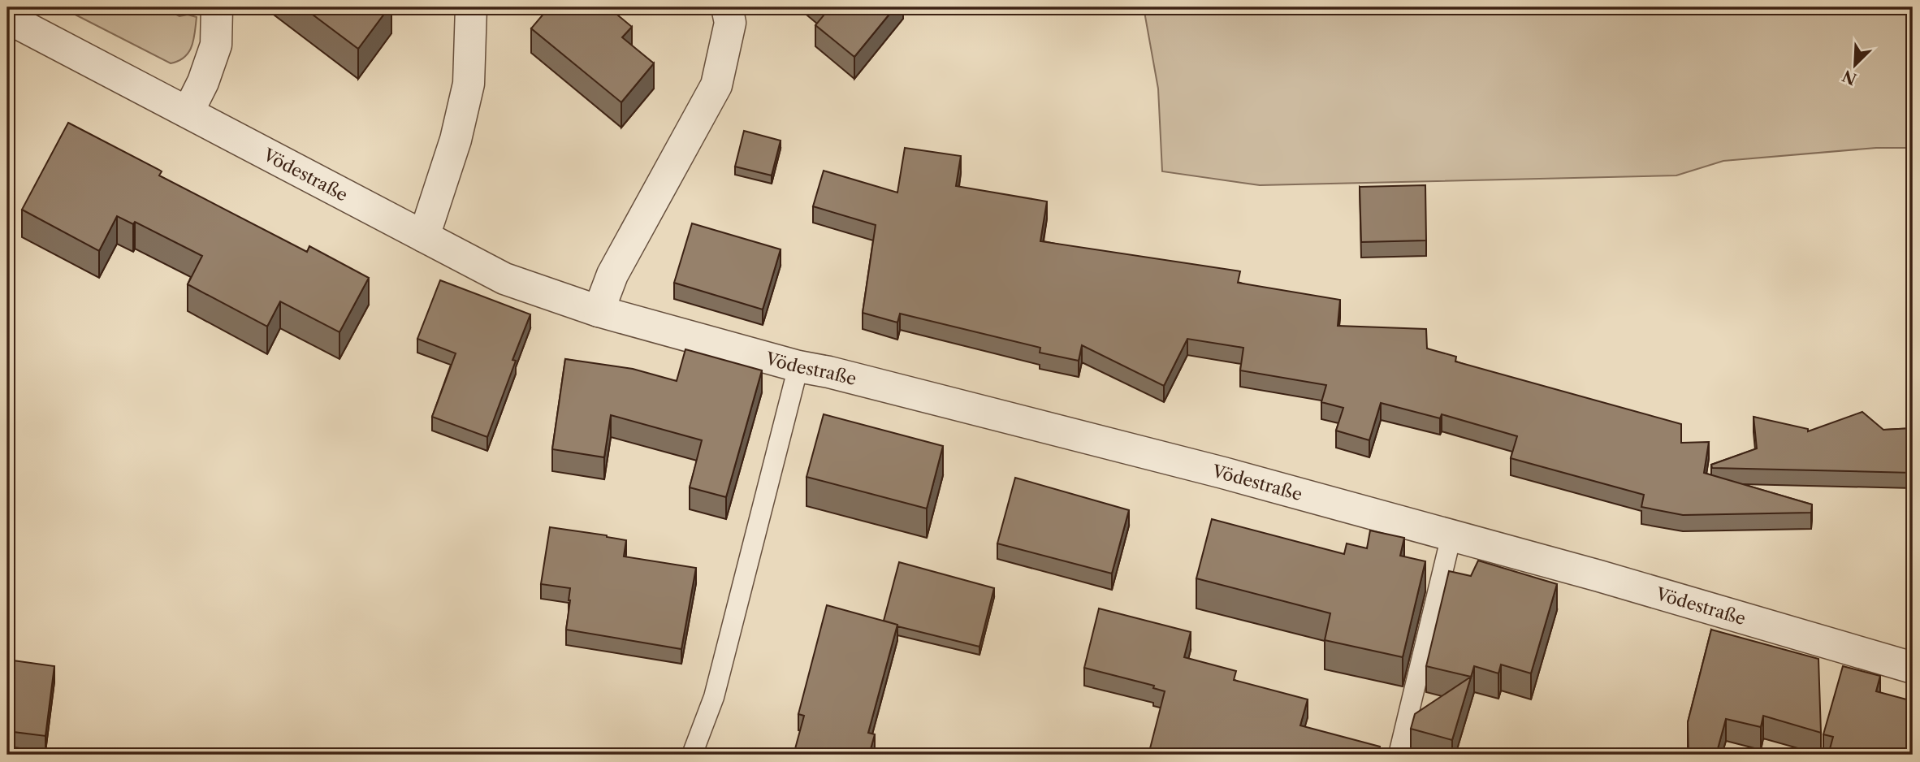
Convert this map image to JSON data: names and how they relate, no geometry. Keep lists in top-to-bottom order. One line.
{"streets":{"street":["Vödestraße"]},"north":"bottom left"}
